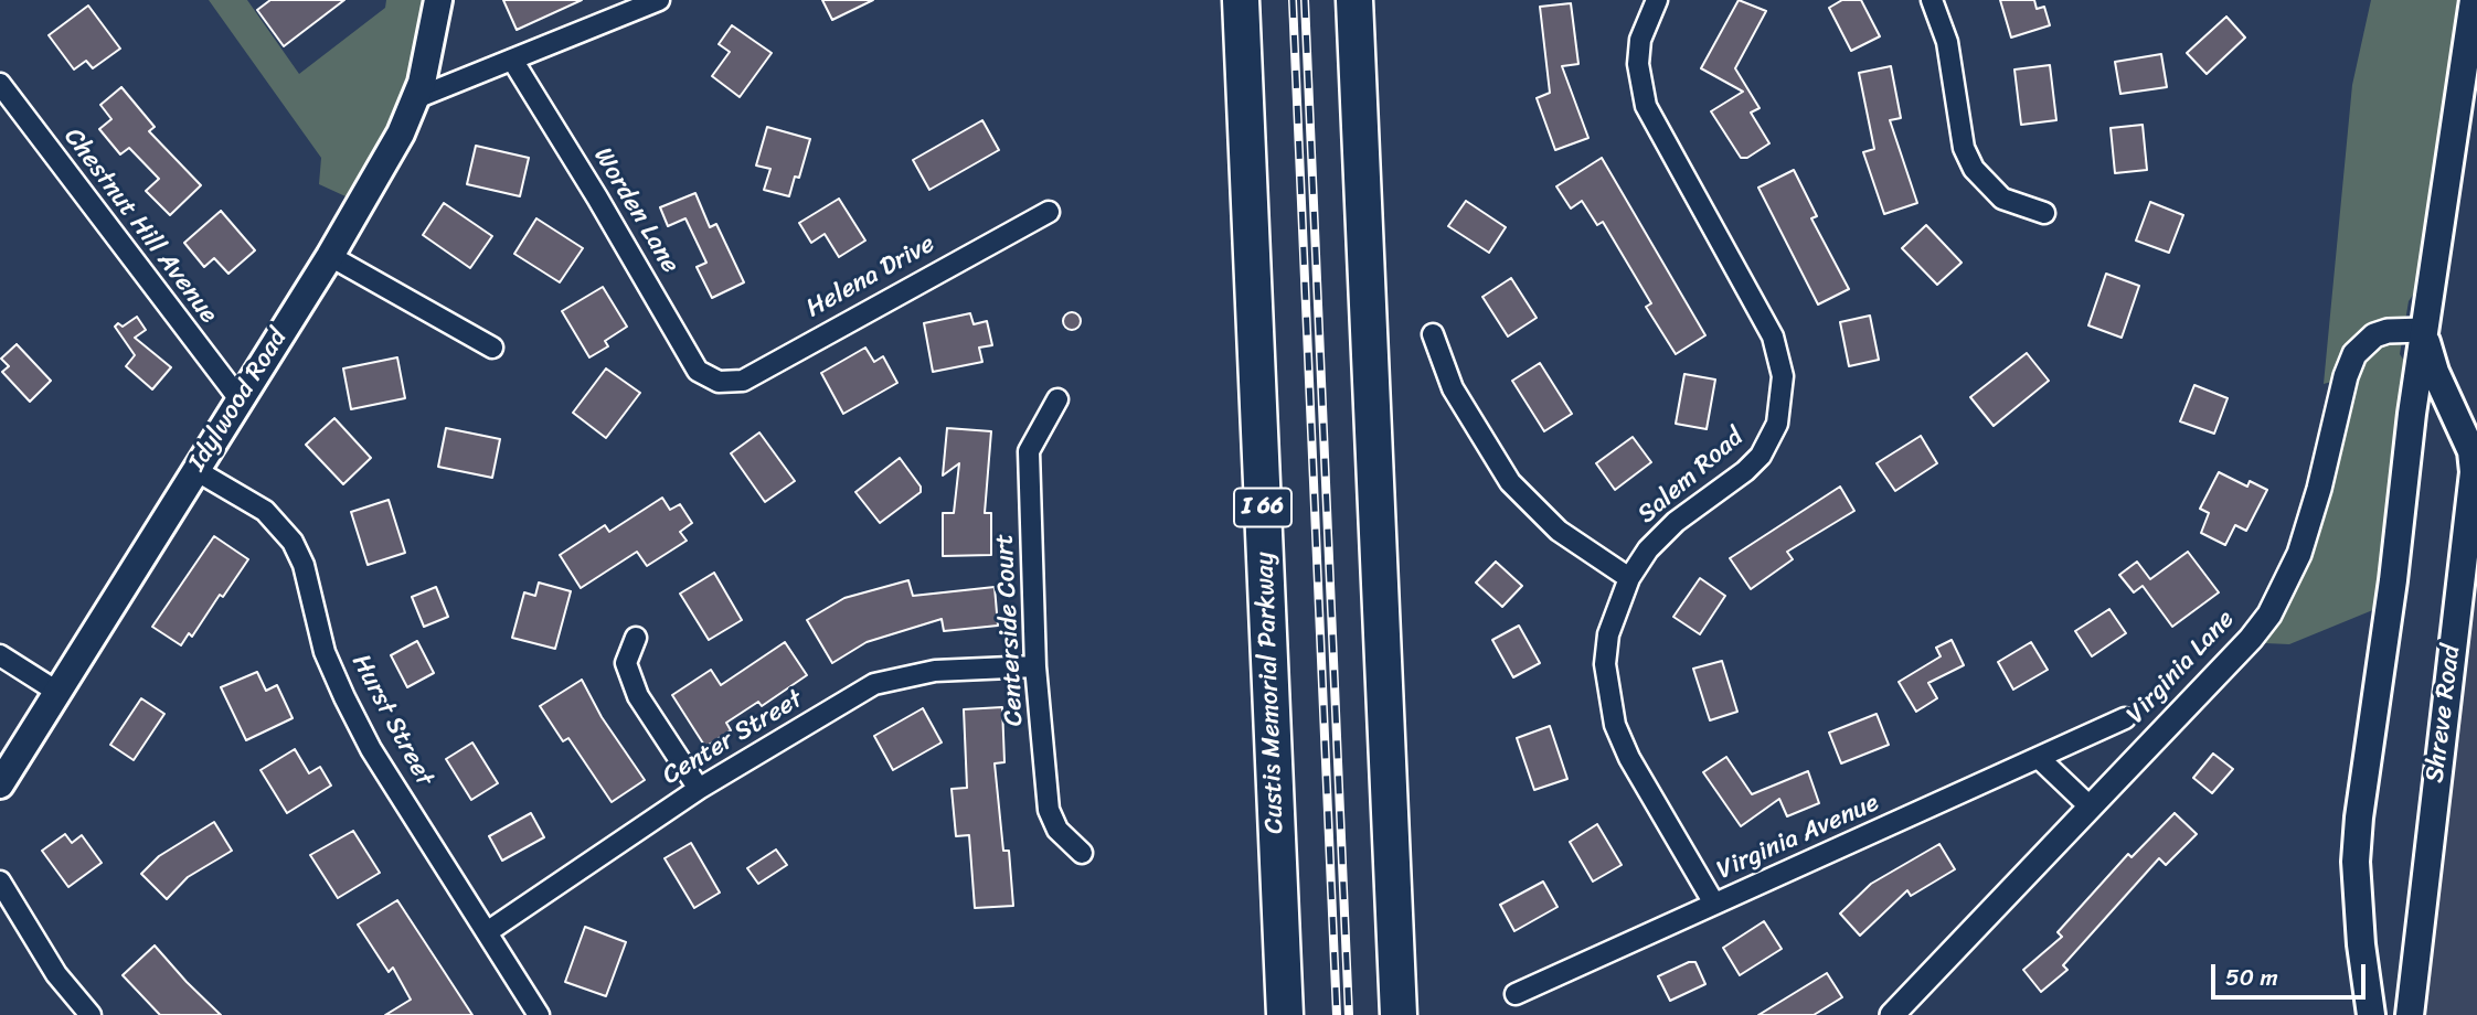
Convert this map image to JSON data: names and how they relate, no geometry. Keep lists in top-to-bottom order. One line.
{"streets":{"highway":["I 66","Custis Memorial Parkway"],"main road":["Idylwood Road","Shreve Road"],"street":["Worden Lane","Chestnut Hill Avenue","Helena Drive","Salem Road","Centerside Court","Virginia Lane","Hurst Street","Center Street","Virginia Avenue"]},"crossings":[["Worden Lane","Helena Drive"],["Chestnut Hill Avenue","Idylwood Road"],["Idylwood Road","Hurst Street"],["Salem Road","Virginia Avenue"],["Centerside Court","Center Street"],["Virginia Lane","Shreve Road"],["Hurst Street","Center Street"]],"scale_bar":"50 m"}
